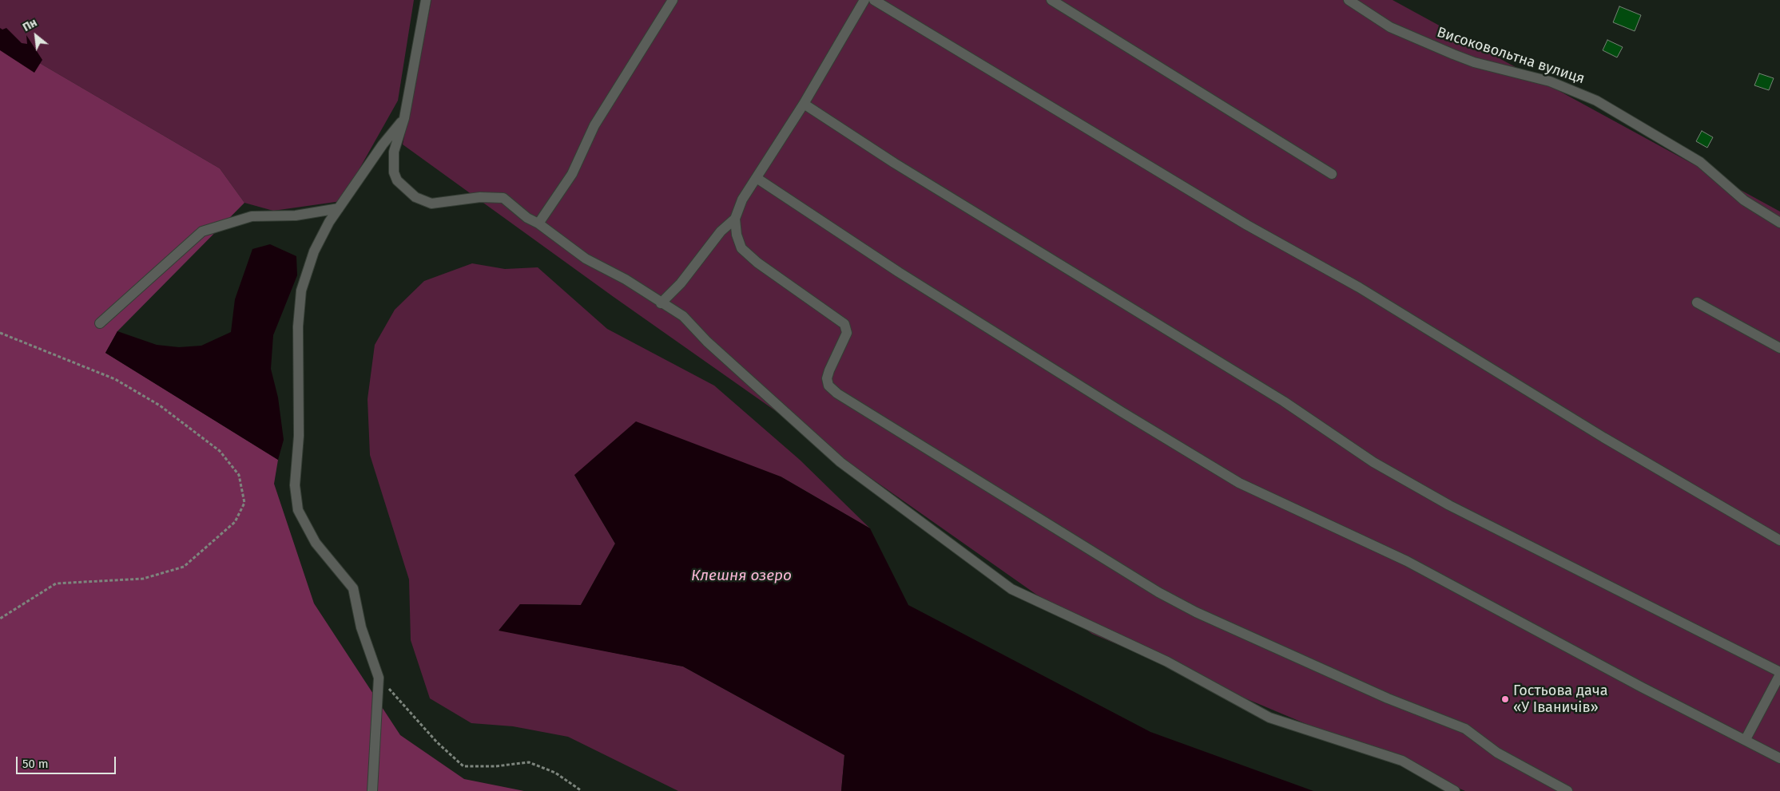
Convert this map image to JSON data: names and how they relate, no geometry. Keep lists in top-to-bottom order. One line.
{"streets":{"street":["Високовольтна вулиця"]},"water":["Клешня озеро"],"places":["Гостьова дача «У Іваничів»"],"scale_bar":"50 m","north":"top left"}
